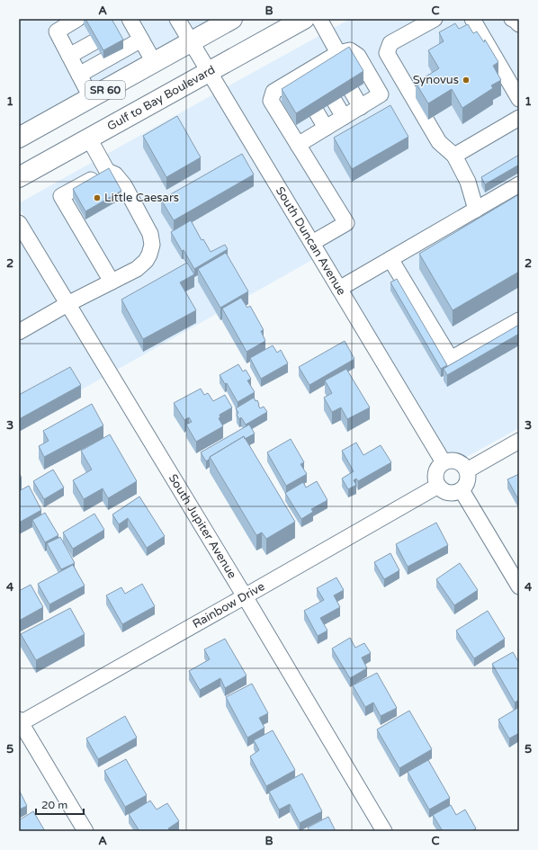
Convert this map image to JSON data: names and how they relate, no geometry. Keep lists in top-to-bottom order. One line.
{"streets":{"main road":["SR 60","Gulf to Bay Boulevard"],"street":["South Duncan Avenue","South Jupiter Avenue","Rainbow Drive"]},"crossings":[["SR 60","South Duncan Avenue"],["Gulf to Bay Boulevard","South Duncan Avenue"],["South Duncan Avenue","Rainbow Drive"],["South Jupiter Avenue","Rainbow Drive"]],"places":["Synovus","Little Caesars"],"scale_bar":"20 m","grid":{"columns":["A","B","C"],"rows":["1","2","3","4","5"]}}
